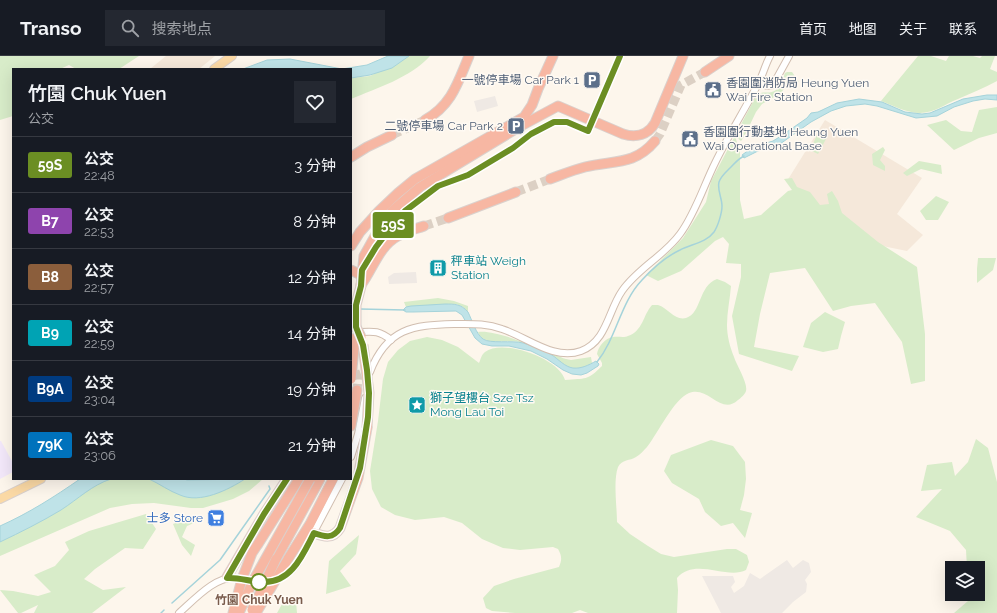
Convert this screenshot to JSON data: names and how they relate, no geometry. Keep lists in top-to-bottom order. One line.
{"places":{"parking":["一號停車場 Car Park 1","二號停車場 Car Park 2"],"public building":["香園圍消防局 Heung Yuen Wai Fire Station","香園圍行動基地 Heung Yuen Wai Operational Base"],"building":["秤車站 Weigh Station"],"place":["獅子望樓台 Sze Tsz Mong Lau Toi"],"supermarket":["士多 Store"],"other":["竹園 Chuk Yuen"]},"lines":["bus line 59S"],"page":{"header":"Transo","search":"搜索地点","nav":["首页","地图","关于","联系"],"on_map":"59S","heading":["竹園 Chuk Yuen","公交"],"list":[{"mark":"59S","name":"公交","note":"22:48","value":"3 分钟"},{"mark":"B7","name":"公交","note":"22:53","value":"8 分钟"},{"mark":"B8","name":"公交","note":"22:57","value":"12 分钟"},{"mark":"B9","name":"公交","note":"22:59","value":"14 分钟"},{"mark":"B9A","name":"公交","note":"23:04","value":"19 分钟"},{"mark":"79K","name":"公交","note":"23:06","value":"21 分钟"}]}}
